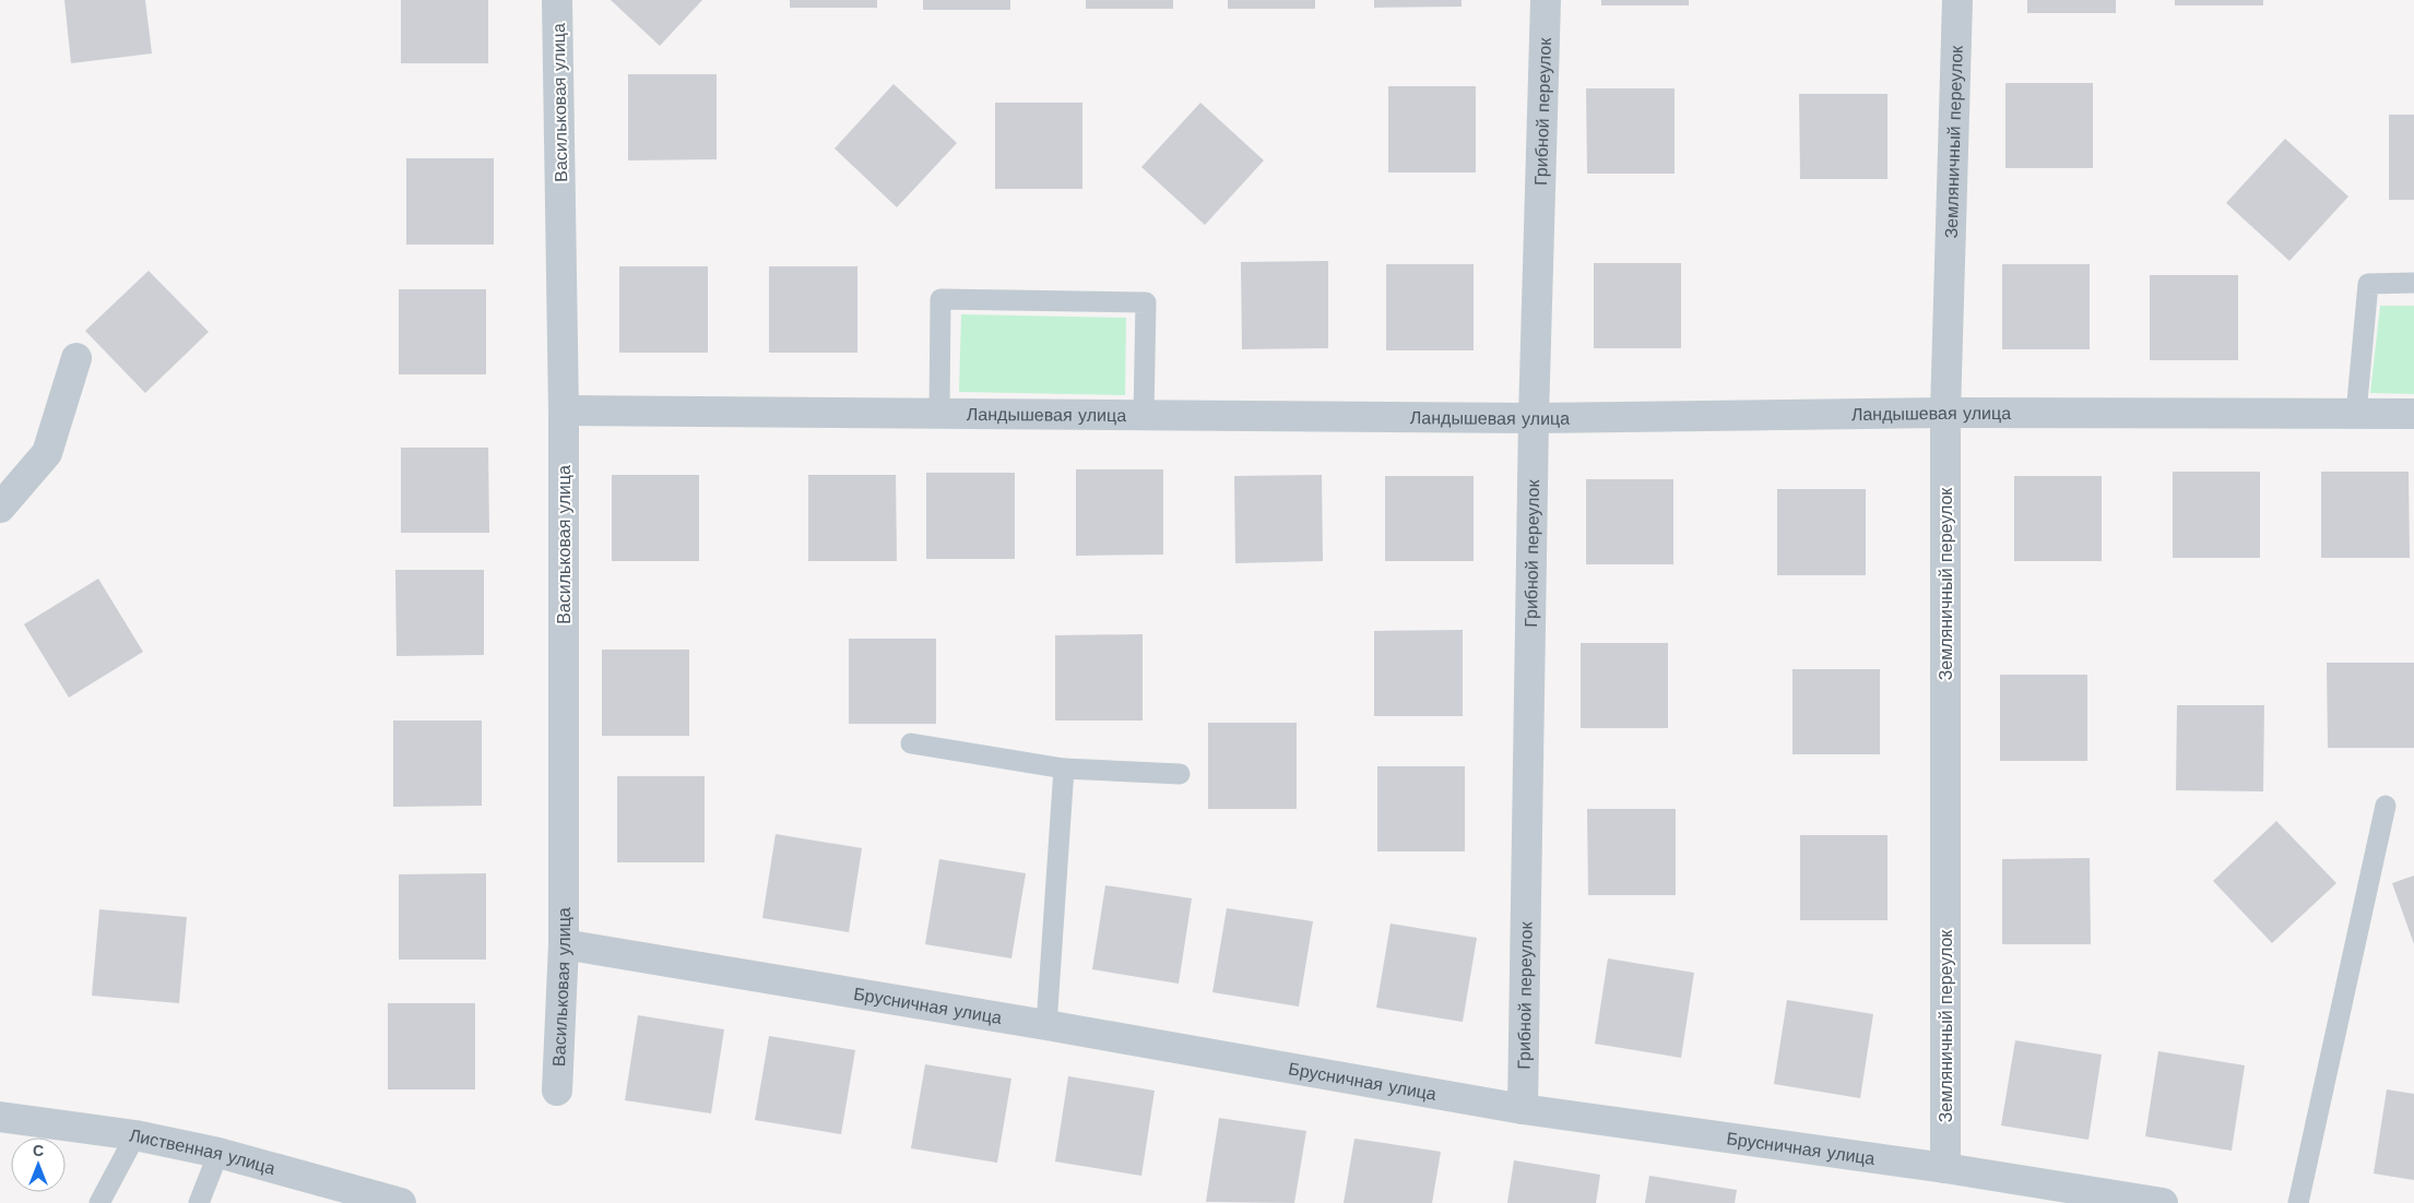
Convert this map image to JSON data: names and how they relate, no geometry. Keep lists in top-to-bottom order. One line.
{"streets":{"street":["Васильковая улица","Грибной переулок","Земляничный переулок","Ландышевая улица","Брусничная улица","Лиственная улица"]},"crossings":[["Васильковая улица","Ландышевая улица"],["Васильковая улица","Брусничная улица"],["Грибной переулок","Ландышевая улица"],["Грибной переулок","Брусничная улица"],["Земляничный переулок","Ландышевая улица"],["Земляничный переулок","Брусничная улица"]],"north":"top"}
